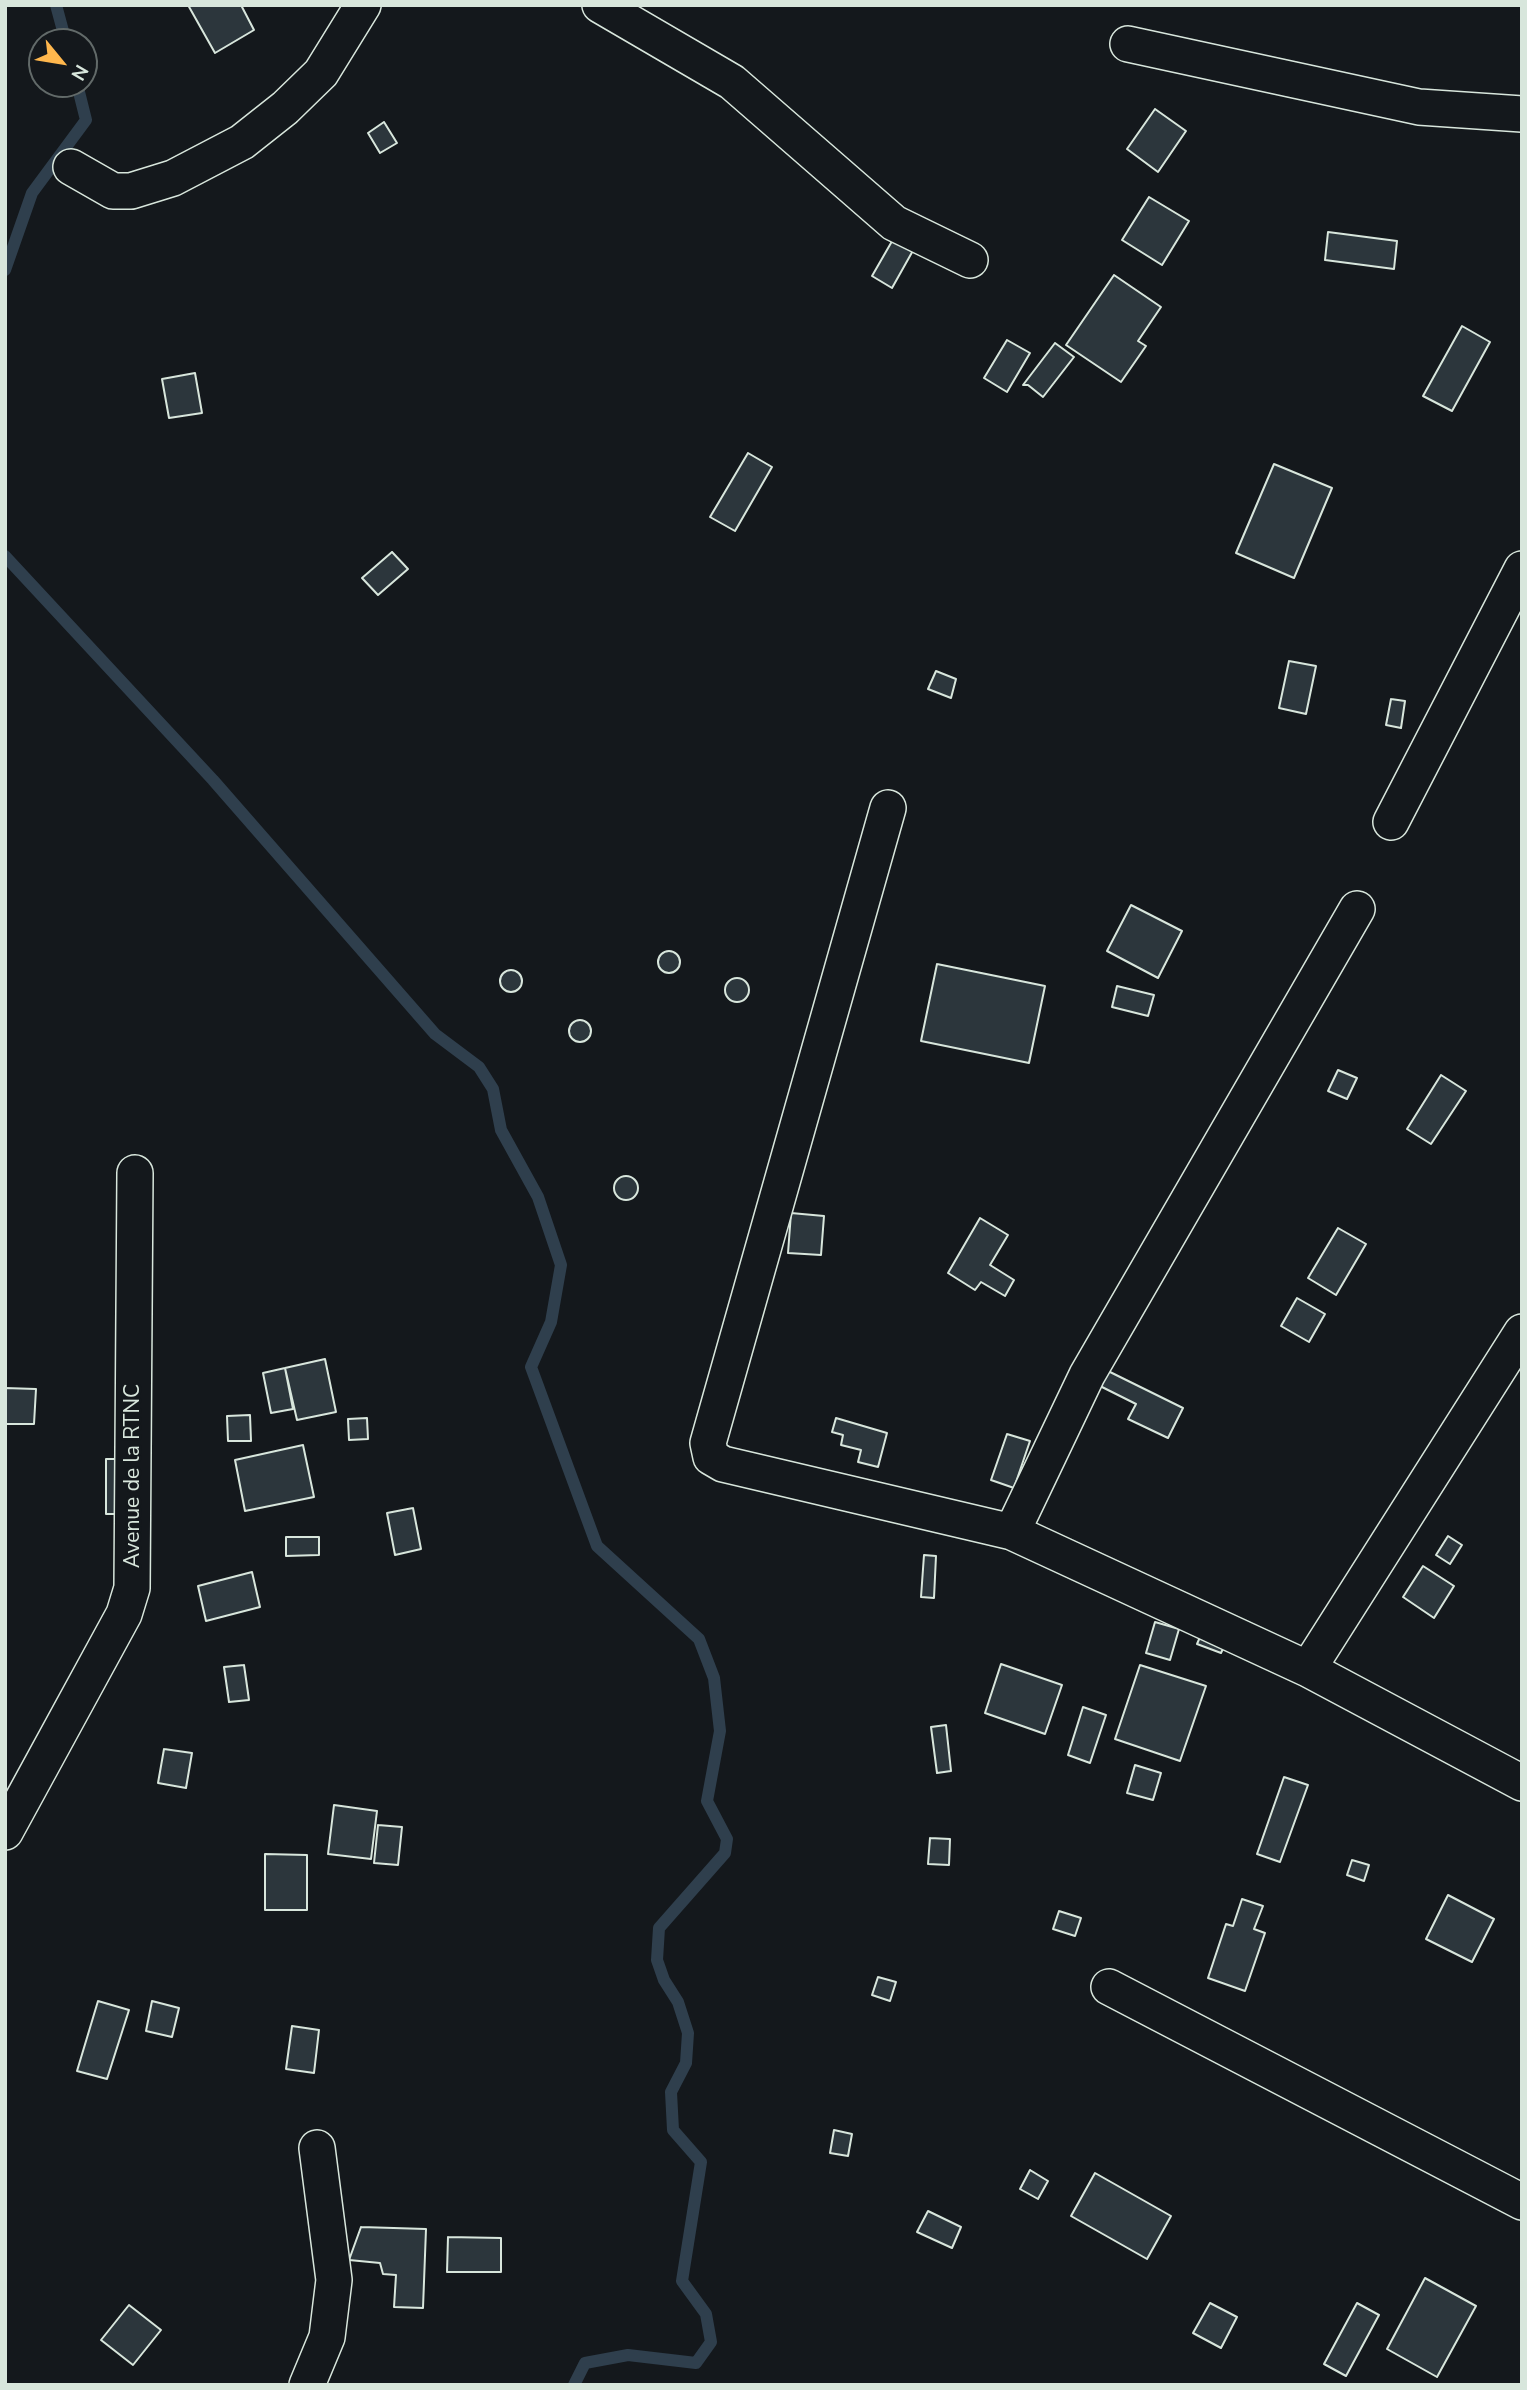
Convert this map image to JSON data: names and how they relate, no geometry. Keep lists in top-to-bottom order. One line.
{"streets":{"street":["Avenue de la RTNC"]},"north":"bottom right"}
